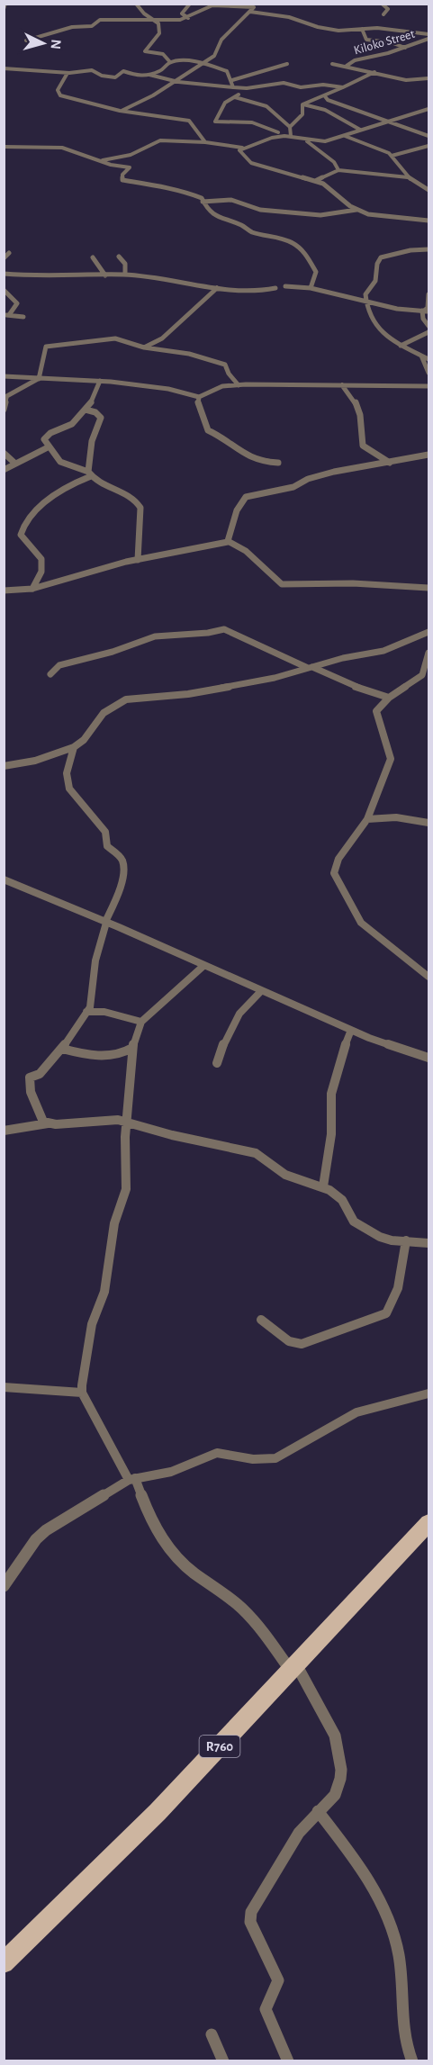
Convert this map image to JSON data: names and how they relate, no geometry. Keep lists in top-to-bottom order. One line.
{"streets":{"main road":["R760"],"street":["Kiloko Street"]},"north":"right"}
